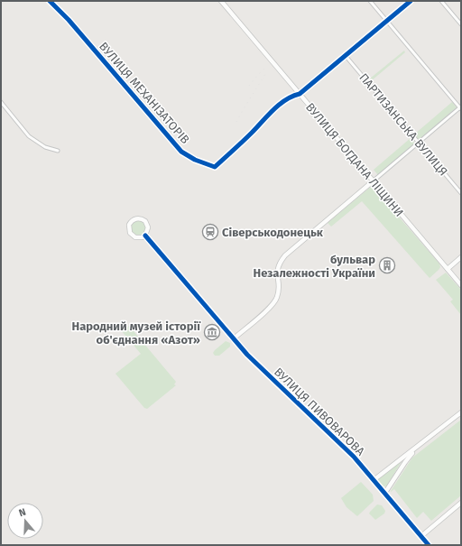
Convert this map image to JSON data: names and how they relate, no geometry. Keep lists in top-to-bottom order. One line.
{"streets":{"street":["ВУЛИЦЯ МЕХАНІЗАТОРІВ","ПАРТИЗАНСЬКА ВУЛИЦЯ","ВУЛИЦЯ БОГДАНА ЛІЩИНИ","ВУЛИЦЯ ПИВОВАРОВА"]},"crossings":[["ВУЛИЦЯ МЕХАНІЗАТОРІВ","ВУЛИЦЯ БОГДАНА ЛІЩИНИ"]],"places":{"station":["Сіверськодонецьк"],"building":["бульвар Незалежності України"],"museum":["Народний музей історії об'єднання «Азот»"]},"north":"top"}
